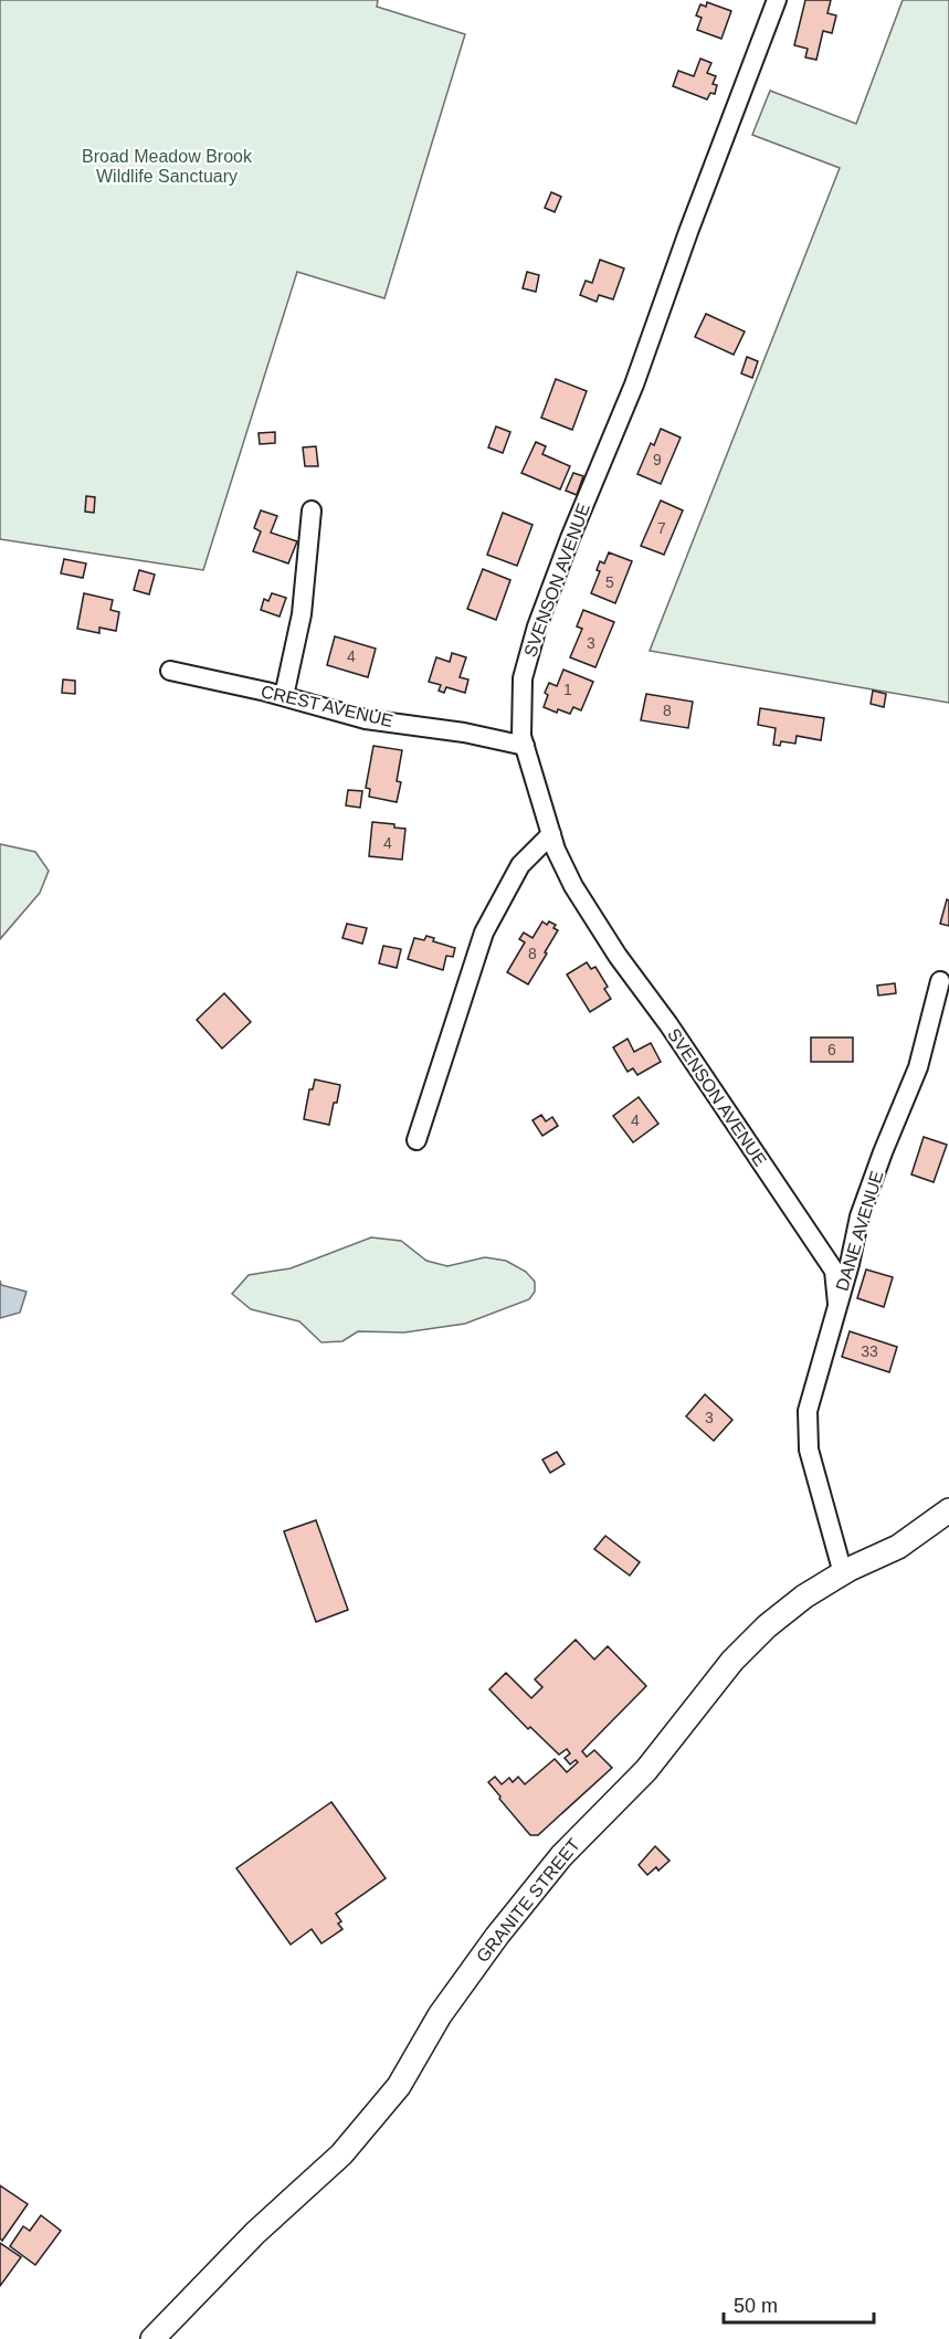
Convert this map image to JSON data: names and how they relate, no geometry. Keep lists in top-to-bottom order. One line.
{"streets":{"street":["SVENSON AVENUE","CREST AVENUE","DANE AVENUE","GRANITE STREET"]},"crossings":[["SVENSON AVENUE","CREST AVENUE"],["SVENSON AVENUE","DANE AVENUE"],["DANE AVENUE","GRANITE STREET"]],"parks":["Broad Meadow Brook Wildlife Sanctuary"],"house_numbers":["9","7","5","3","4","1","8","4","8","6","4","33","3"],"scale_bar":"50 m"}
